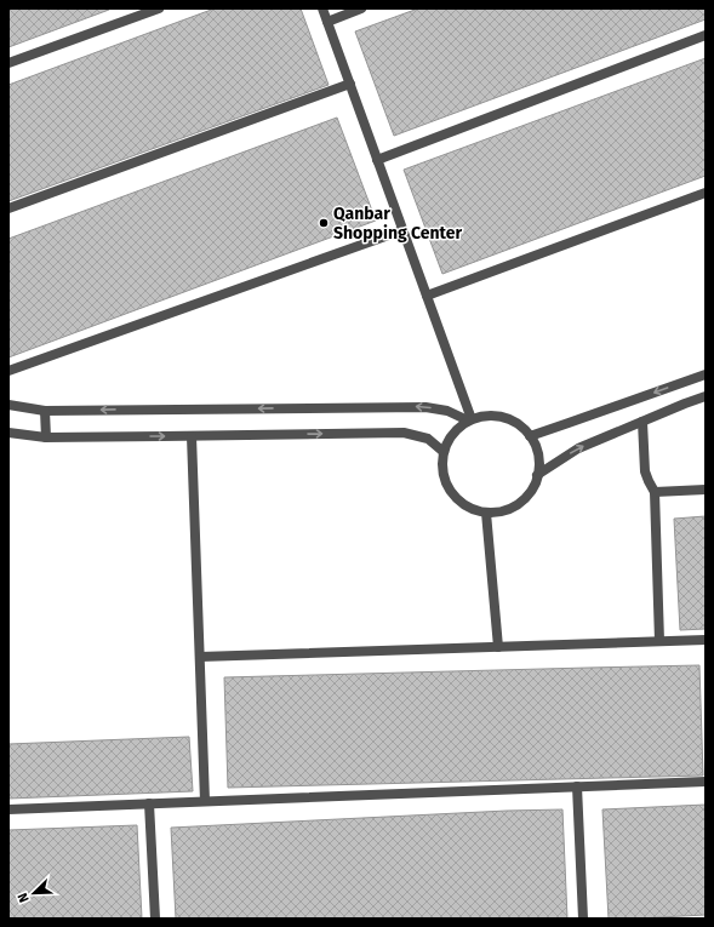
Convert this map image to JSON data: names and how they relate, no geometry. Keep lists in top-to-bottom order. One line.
{"places":["Qanbar Shopping Center"],"north":"bottom left"}
